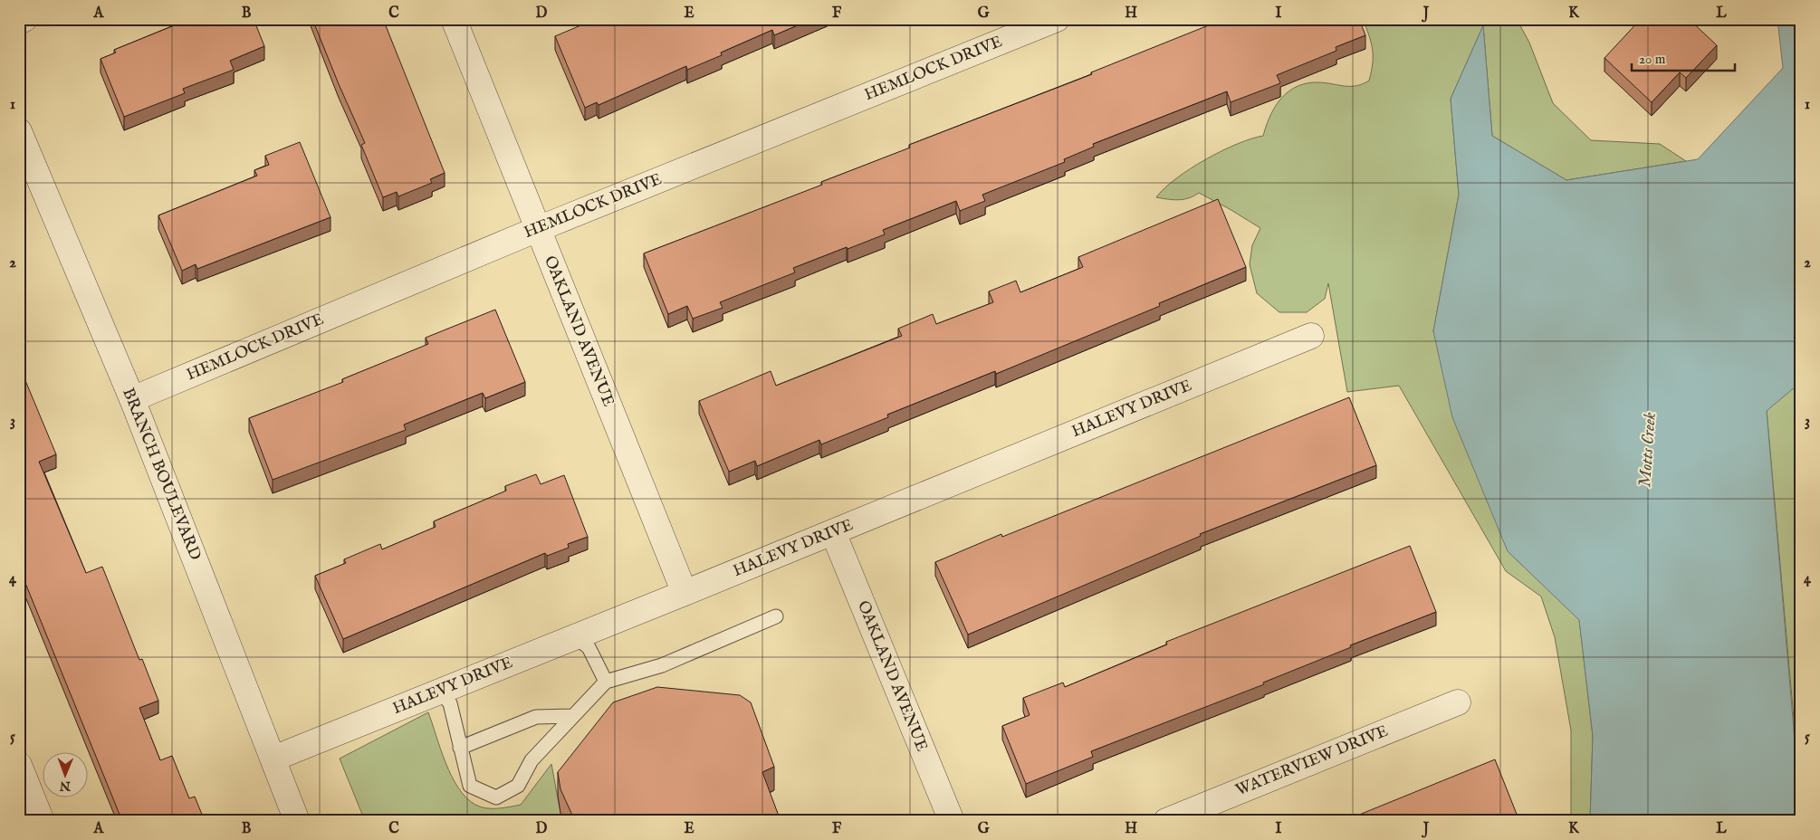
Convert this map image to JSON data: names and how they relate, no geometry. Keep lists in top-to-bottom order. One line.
{"streets":{"street":["HEMLOCK DRIVE","OAKLAND AVENUE","HALEVY DRIVE","BRANCH BOULEVARD","WATERVIEW DRIVE"]},"crossings":[["HEMLOCK DRIVE","OAKLAND AVENUE"],["HEMLOCK DRIVE","BRANCH BOULEVARD"],["OAKLAND AVENUE","HALEVY DRIVE"],["HALEVY DRIVE","BRANCH BOULEVARD"]],"water":["Motts Creek"],"scale_bar":"20 m","north":"bottom","grid":{"columns":["A","B","C","D","E","F","G","H","I","J","K","L"],"rows":["1","2","3","4","5"]}}
